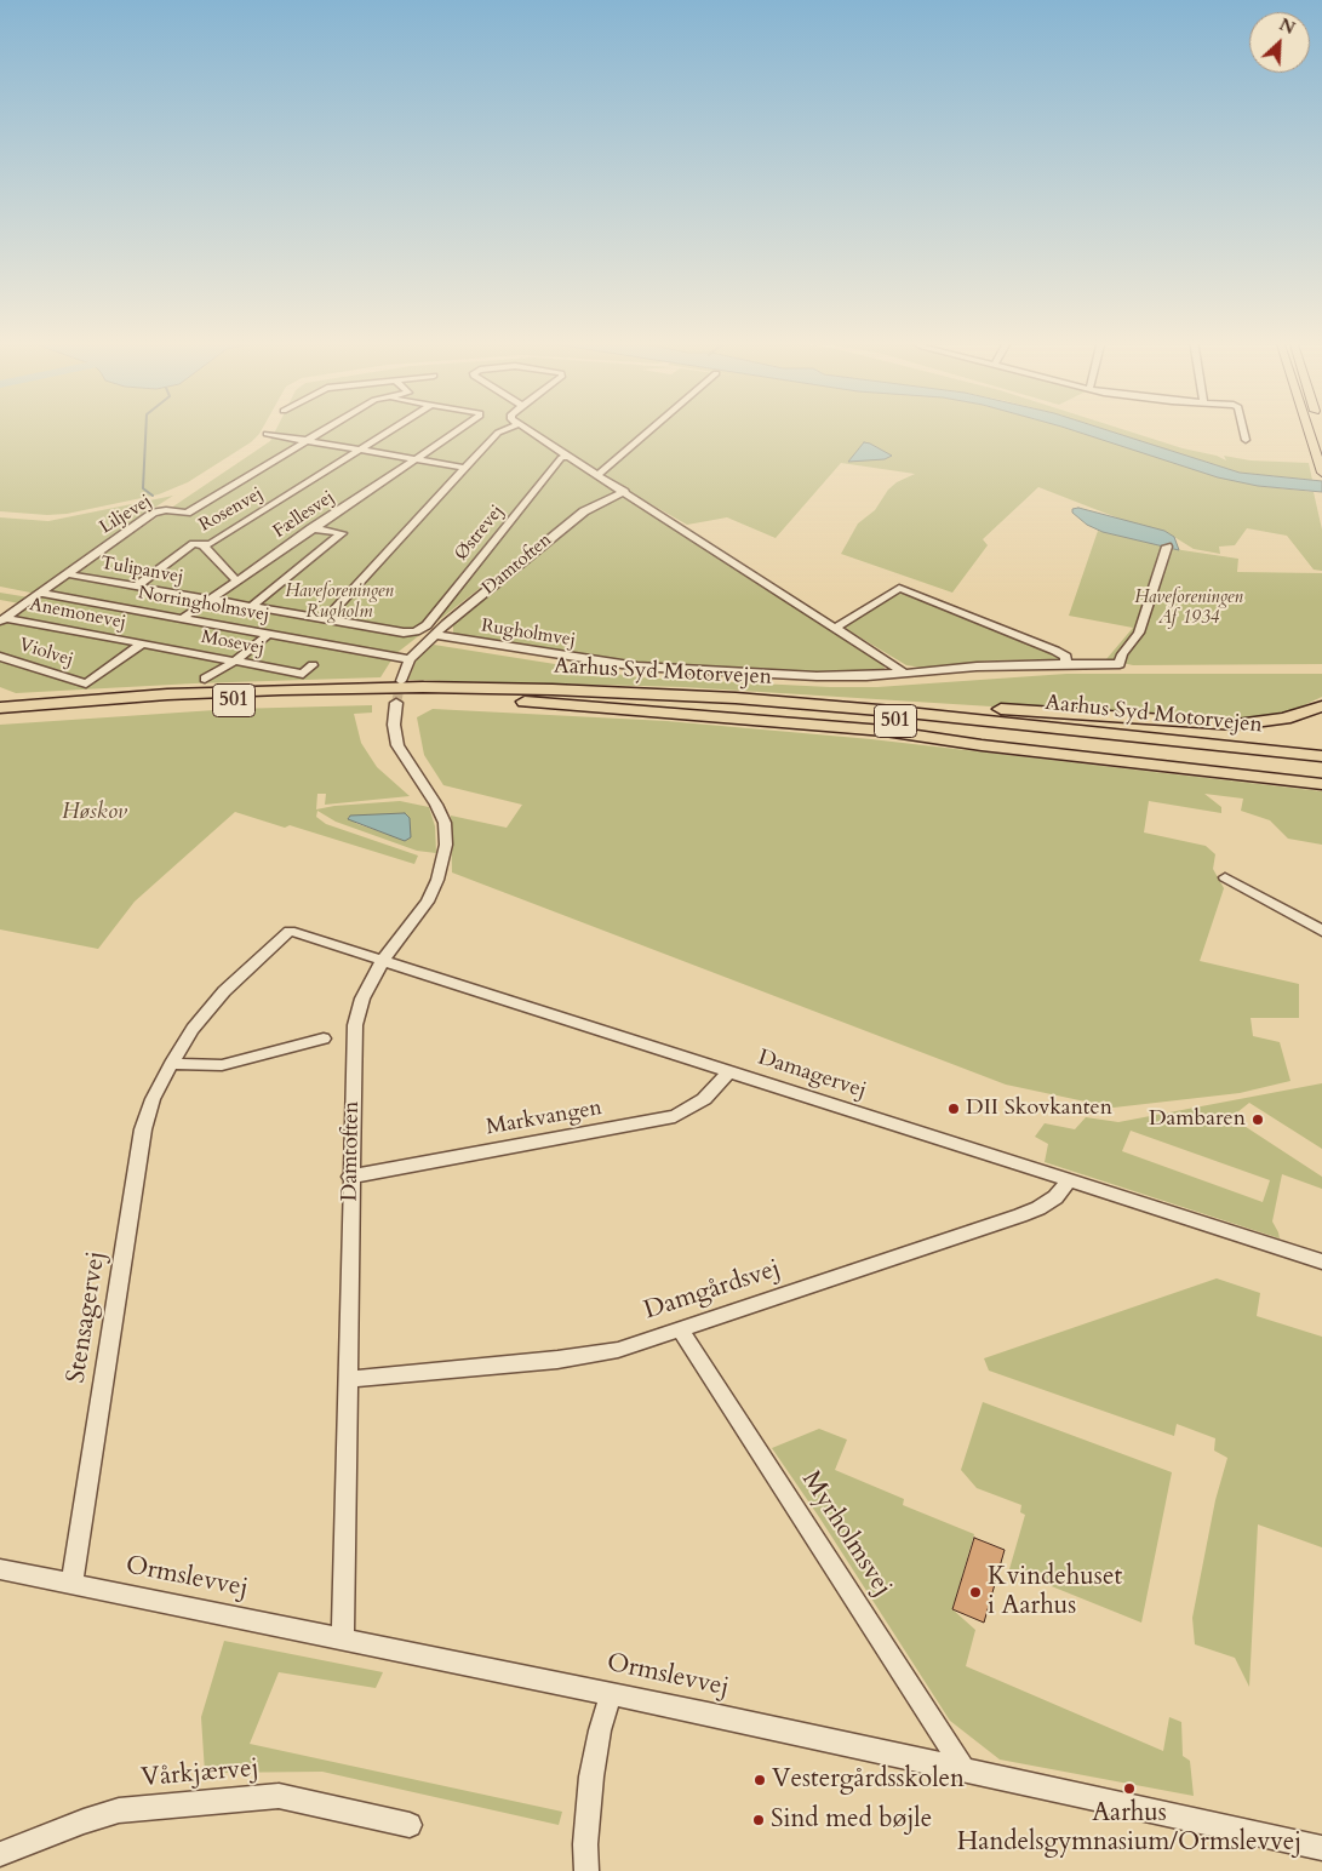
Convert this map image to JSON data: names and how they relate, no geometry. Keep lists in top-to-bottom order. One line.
{"streets":{"highway":["Aarhus Syd Motorvejen","501"],"street":["Rosenvej","Liljevej","Fællesvej","Østrevej","Damtoften","Tulipanvej","Norringholmsvej","Anemonevej","Rugholmvej","Mosevej","Violvej","Damagervej","Markvangen","Damgårdsvej","Stensagervej","Myrholmsvej","Ormslevvej","Vårkjærvej"]},"crossings":[["Rosenvej","Tulipanvej"],["Liljevej","Tulipanvej"],["Liljevej","Norringholmsvej"],["Fællesvej","Tulipanvej"],["Fællesvej","Norringholmsvej"],["Østrevej","Tulipanvej"],["Damtoften","Norringholmsvej"],["Damtoften","Rugholmvej"],["Damtoften","Damagervej"],["Damtoften","Markvangen"],["Damtoften","Damgårdsvej"],["Damtoften","Ormslevvej"],["Anemonevej","Mosevej"],["Anemonevej","Violvej"],["Mosevej","Violvej"],["Damagervej","Markvangen"],["Damagervej","Damgårdsvej"],["Damagervej","Stensagervej"],["Damgårdsvej","Myrholmsvej"],["Stensagervej","Ormslevvej"],["Myrholmsvej","Ormslevvej"]],"parks":["Haveforeningen Rugholm","Haveforeningen Af 1934","Høskov"],"places":["DII Skovkanten","Dambaren","Kvindehuset i Aarhus","Vestergårdsskolen","Aarhus Handelsgymnasium/Ormslevvej","Sind med bøjle"],"north":"top right"}
